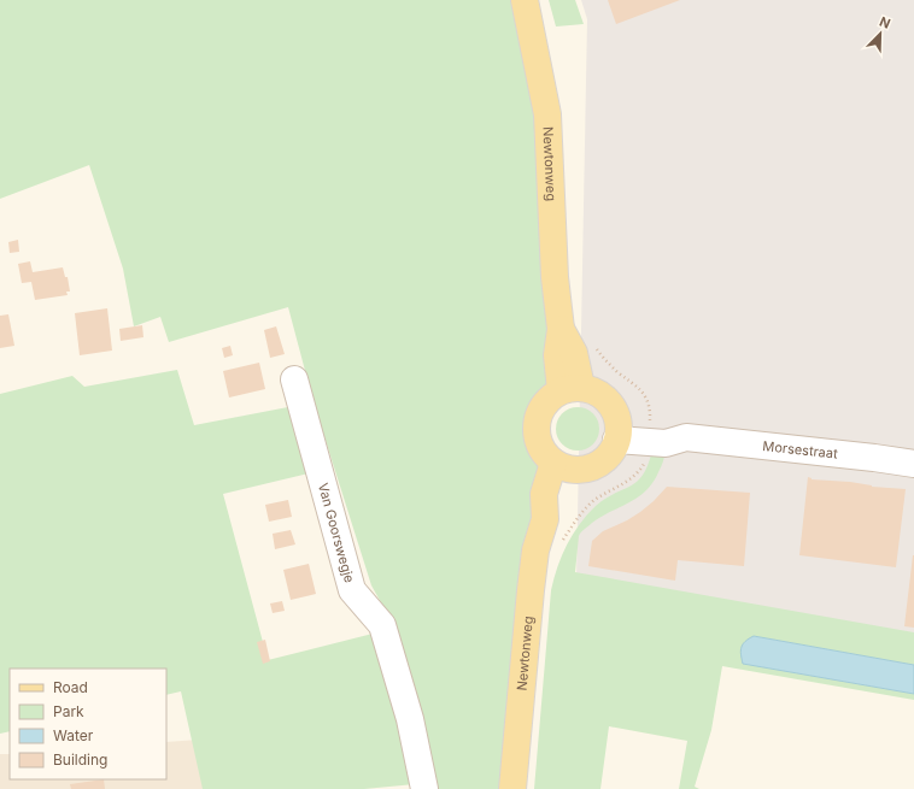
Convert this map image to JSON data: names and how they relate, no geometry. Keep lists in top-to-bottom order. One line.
{"streets":{"main road":["Newtonweg"],"street":["Morsestraat","Van Goorswegje"]},"crossings":[["Newtonweg","Morsestraat"]],"legend":["Road","Park","Water","Building"],"north":"top right"}
